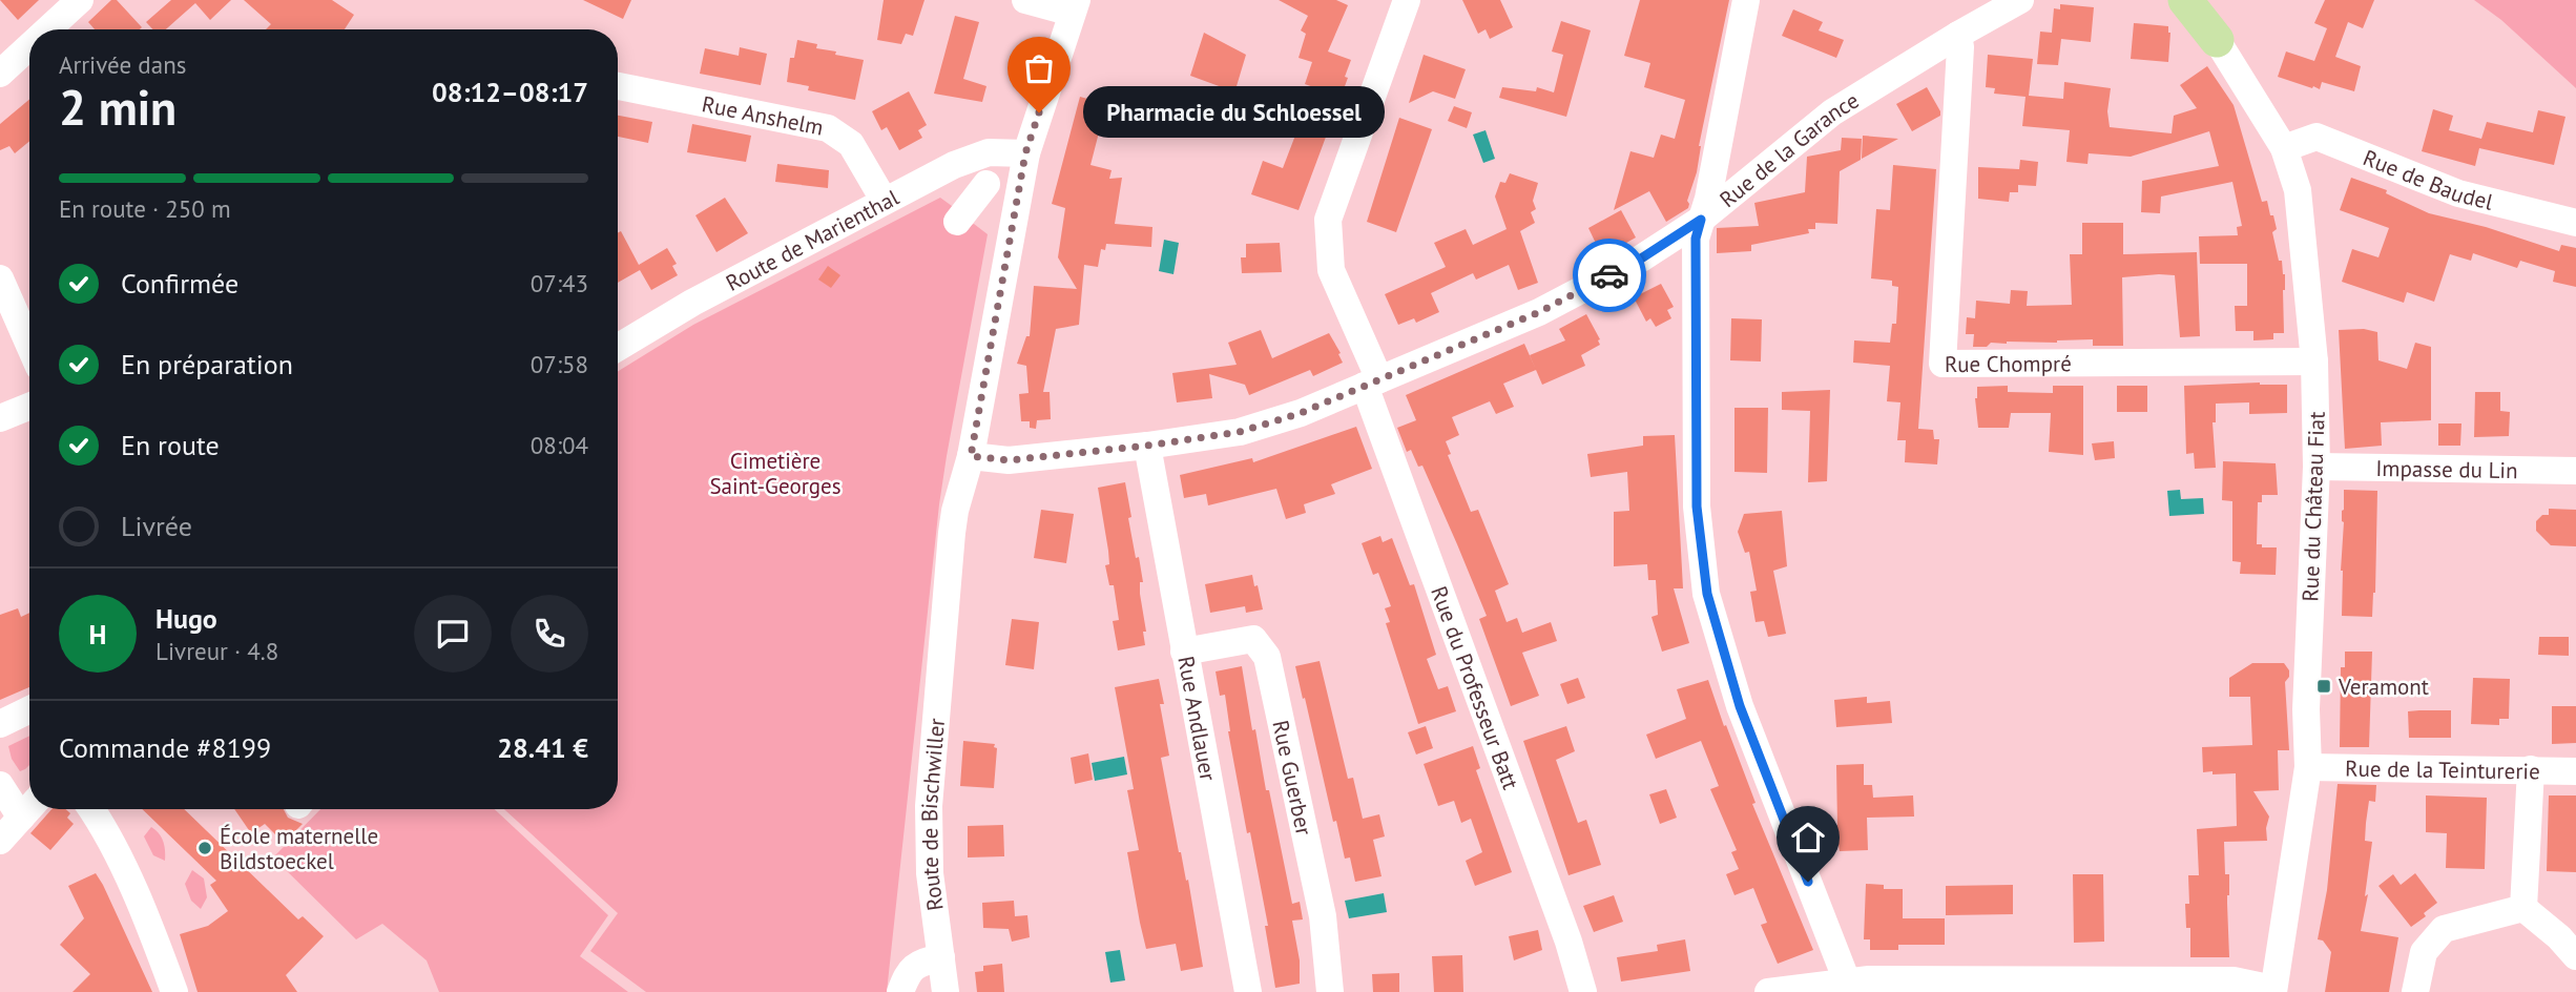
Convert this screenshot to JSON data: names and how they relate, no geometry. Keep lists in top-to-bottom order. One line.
{"streets":{"main road":["Rue du Château Fiat"],"street":["Rue Anshelm","Rue de la Garance","Rue de Baudel","Route de Marienthal","Rue Chompré","Impasse du Lin","Rue du Professeur Batt","Rue Andlauer","Rue de la Teinturerie","Rue Guerber","Route de Bischwiller"]},"crossings":[["Rue Anshelm","Route de Marienthal"],["Rue de la Garance","Rue Chompré"],["Rue de la Garance","Rue du Professeur Batt"],["Rue de la Garance","Rue Andlauer"],["Rue de la Garance","Route de Bischwiller"],["Rue de Baudel","Rue du Château Fiat"],["Route de Marienthal","Route de Bischwiller"],["Rue Chompré","Rue du Château Fiat"],["Impasse du Lin","Rue du Château Fiat"],["Rue du Château Fiat","Rue de la Teinturerie"],["Rue Andlauer","Rue Guerber"]],"parks":["Cimetière Saint-Georges"],"places":{"other":["Pharmacie du Schloessel","École maternelle Bildstoeckel"],"transit":["Veramont"]},"page":{"heading":["2 min","Arrivée dans","08:12–08:17"],"panel":["Hugo","Livreur · 4.8","Commande #8199","28.41 €"],"bubble":"Pharmacie du Schloessel","bar":"En route · 250 m","list":[["Confirmée","07:43"],["En préparation","07:58"],["En route","08:04"],"Livrée"],"round":"H"}}
